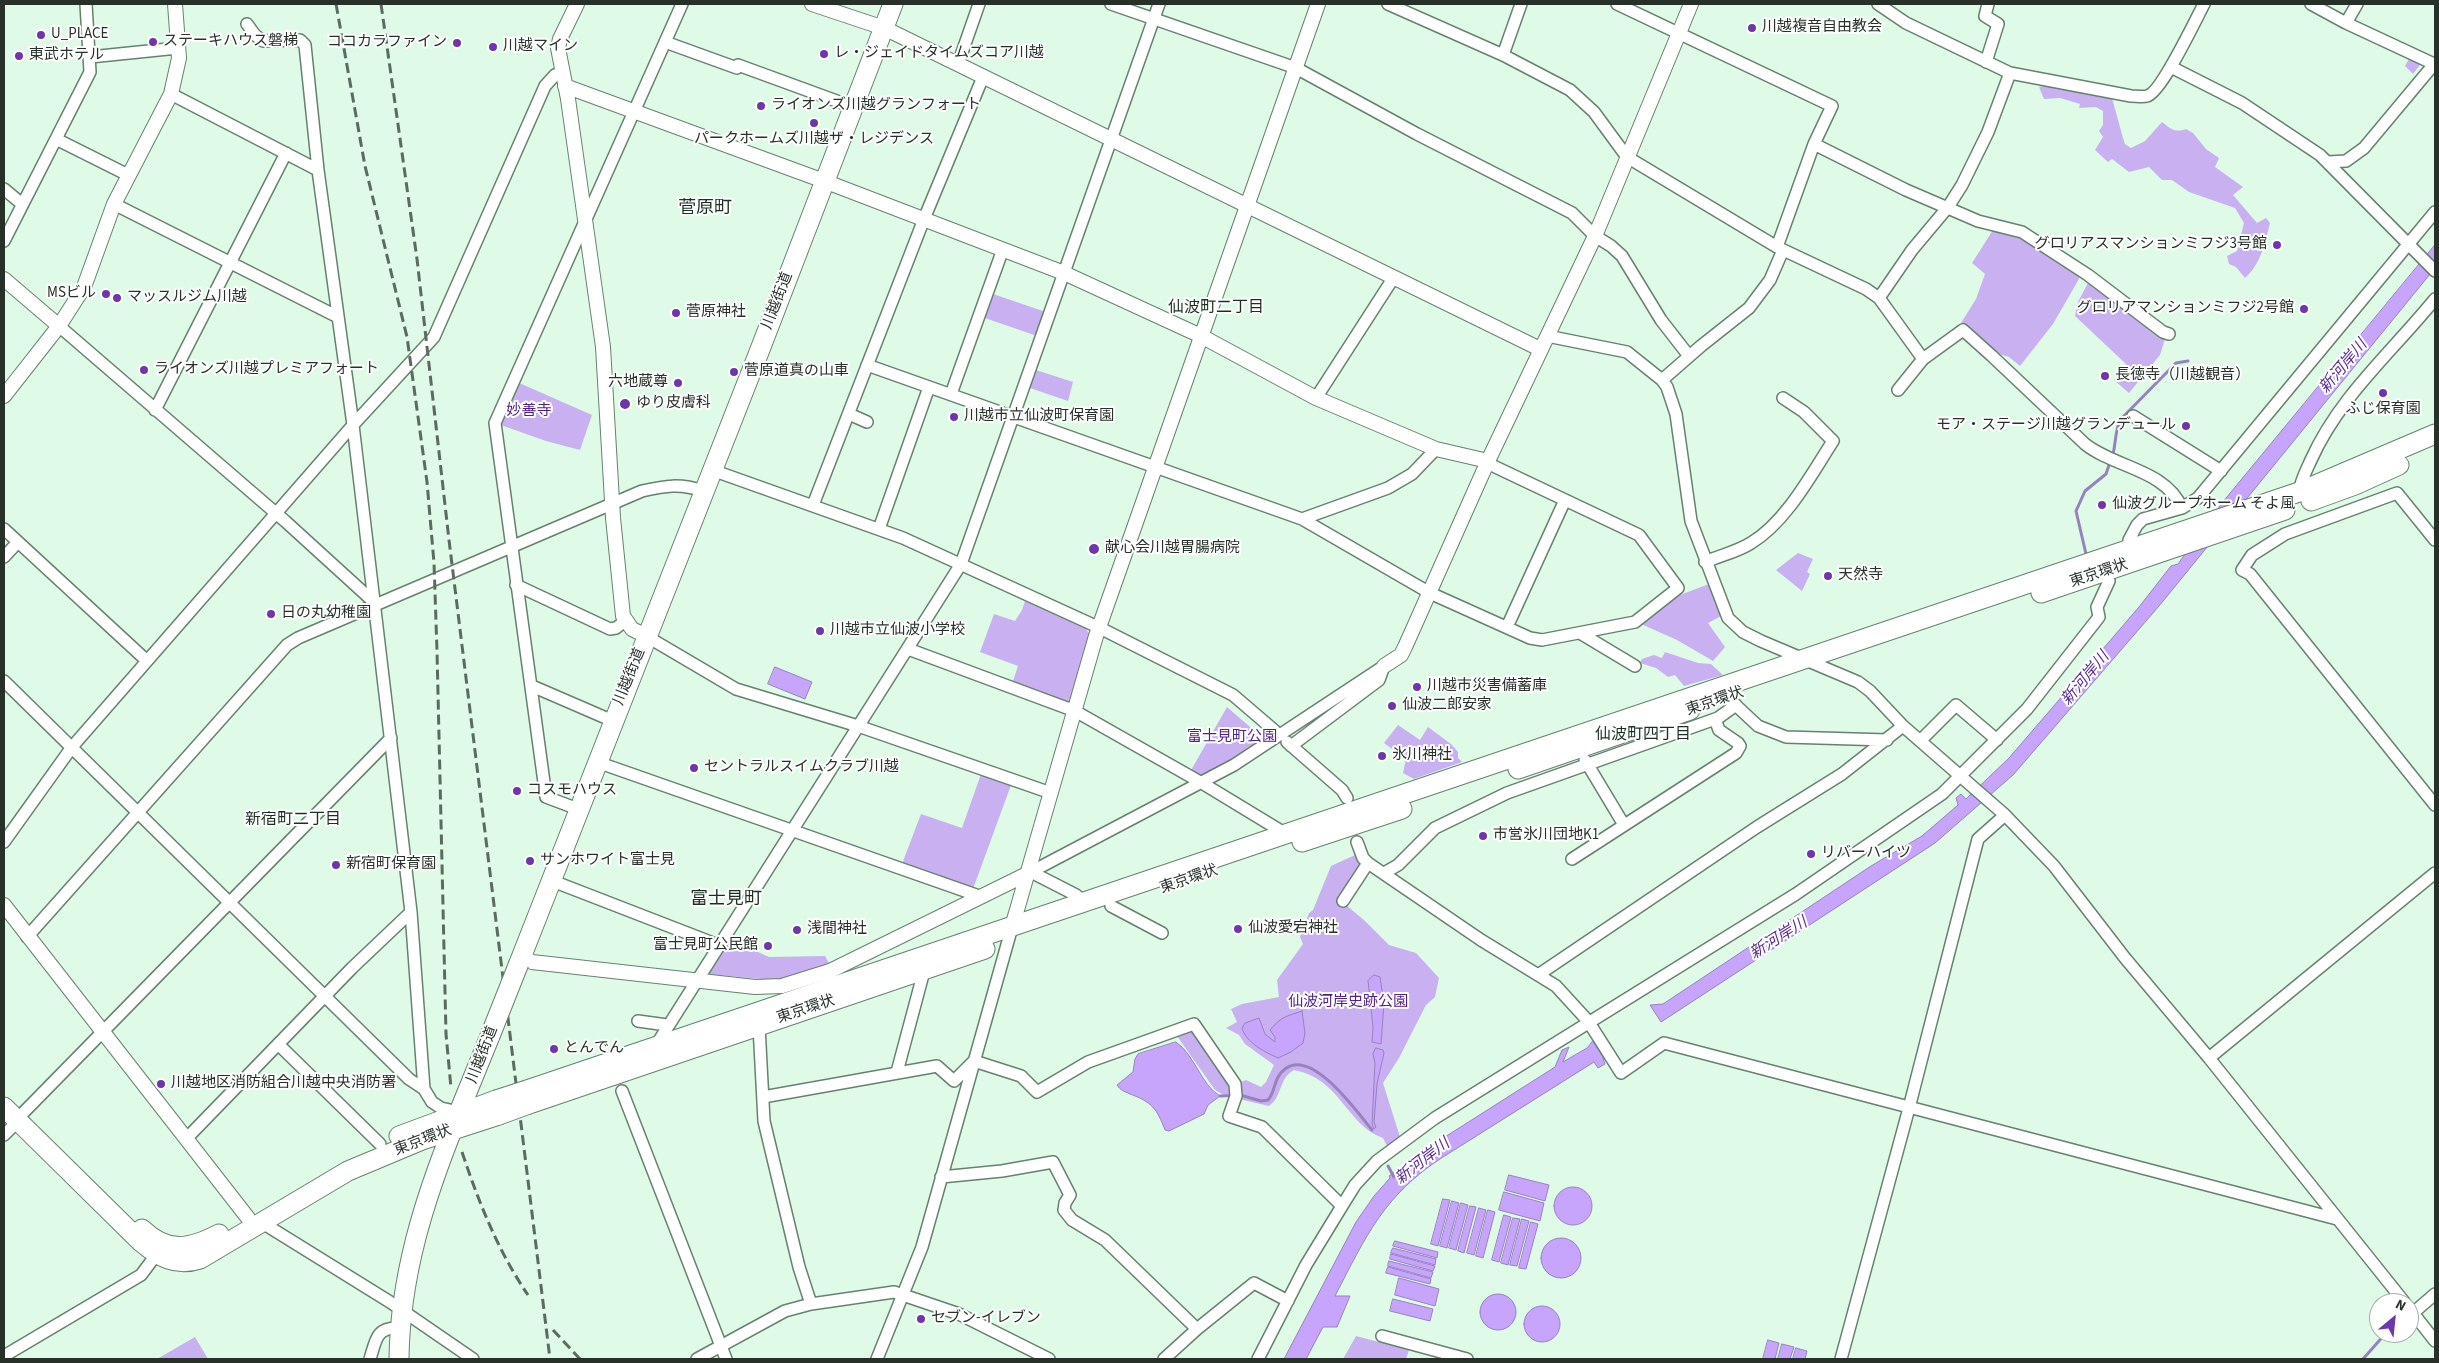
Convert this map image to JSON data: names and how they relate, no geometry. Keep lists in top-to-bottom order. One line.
{"streets":{"main road":["川越街道","東京環状"]},"crossings":[["川越街道","東京環状"]],"districts":["菅原町","仙波町二丁目","仙波町四丁目","新宿町二丁目","富士見町"],"water":["新河岸川"],"parks":["妙善寺","富士見町公園","仙波河岸史跡公園"],"places":["川越複音自由教会","U_PLACE","ステーキハウス磐梯","ココカラファイン","川越マイン","レ・ジェイドタイムズコア川越","東武ホテル","ライオンズ川越グランフォート","パークホームズ川越ザ・レジデンス","グロリアスマンションミフジ3号館","MSビル","マッスルジム川越","グロリアマンションミフジ2号館","菅原神社","ライオンズ川越プレミアフォート","菅原道真の山車","長徳寺（川越観音）","六地蔵尊","ふじ保育園","ゆり皮膚科","川越市立仙波町保育園","モア・ステージ川越グランデュール","仙波グループホーム そよ風","献心会川越胃腸病院","天然寺","日の丸幼稚園","川越市立仙波小学校","川越市災害備蓄庫","仙波二郎安家","氷川神社","セントラルスイムクラブ川越","コスモハウス","市営氷川団地K1","リバーハイツ","サンホワイト富士見","新宿町保育園","仙波愛宕神社","浅間神社","富士見町公民館","とんでん","川越地区消防組合川越中央消防署","セブン-イレブン"],"north":"top right"}
